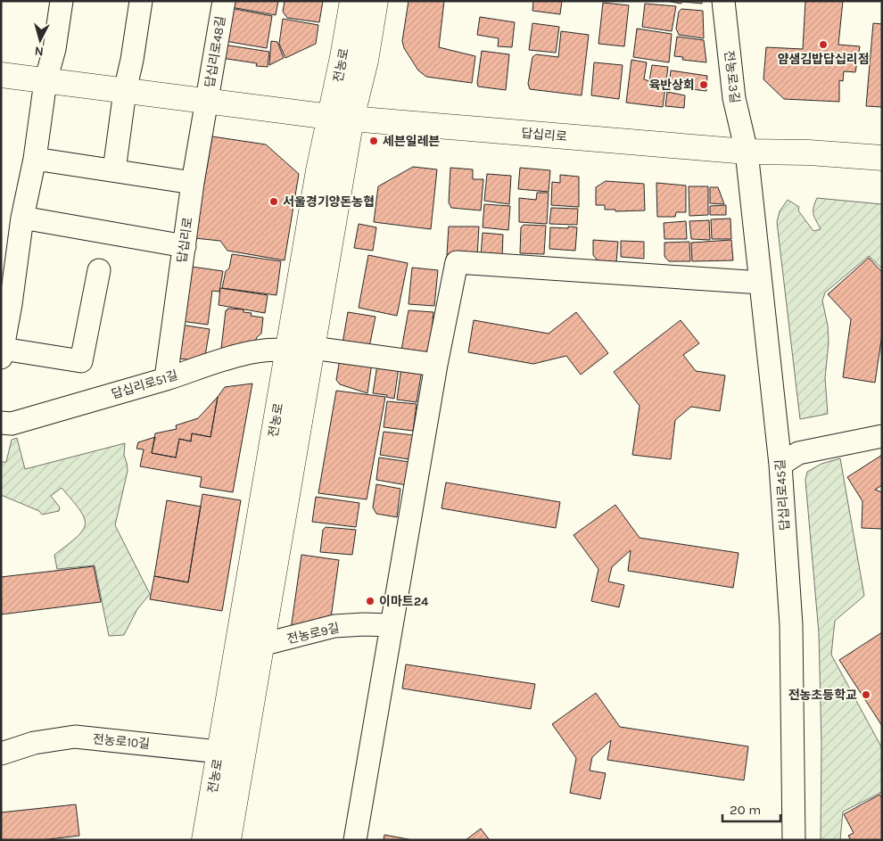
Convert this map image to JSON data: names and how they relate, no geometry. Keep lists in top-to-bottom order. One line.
{"streets":{"main road":["전농로","답십리로"],"street":["답십리로48길","전농로3길","답십리로51길","답십리로45길","전농로9길","전농로10길"]},"crossings":[["답십리로48길","답십리로"],["전농로","답십리로"],["전농로","답십리로51길"],["전농로","전농로9길"],["전농로","전농로10길"],["전농로3길","답십리로"],["전농로3길","답십리로45길"],["답십리로","답십리로51길"],["답십리로","답십리로45길"]],"places":["얌샘김밥답십리점","육반상회","세븐일레븐","서울경기양돈농협","이마트24","전농초등학교"],"scale_bar":"20 m","north":"bottom"}
